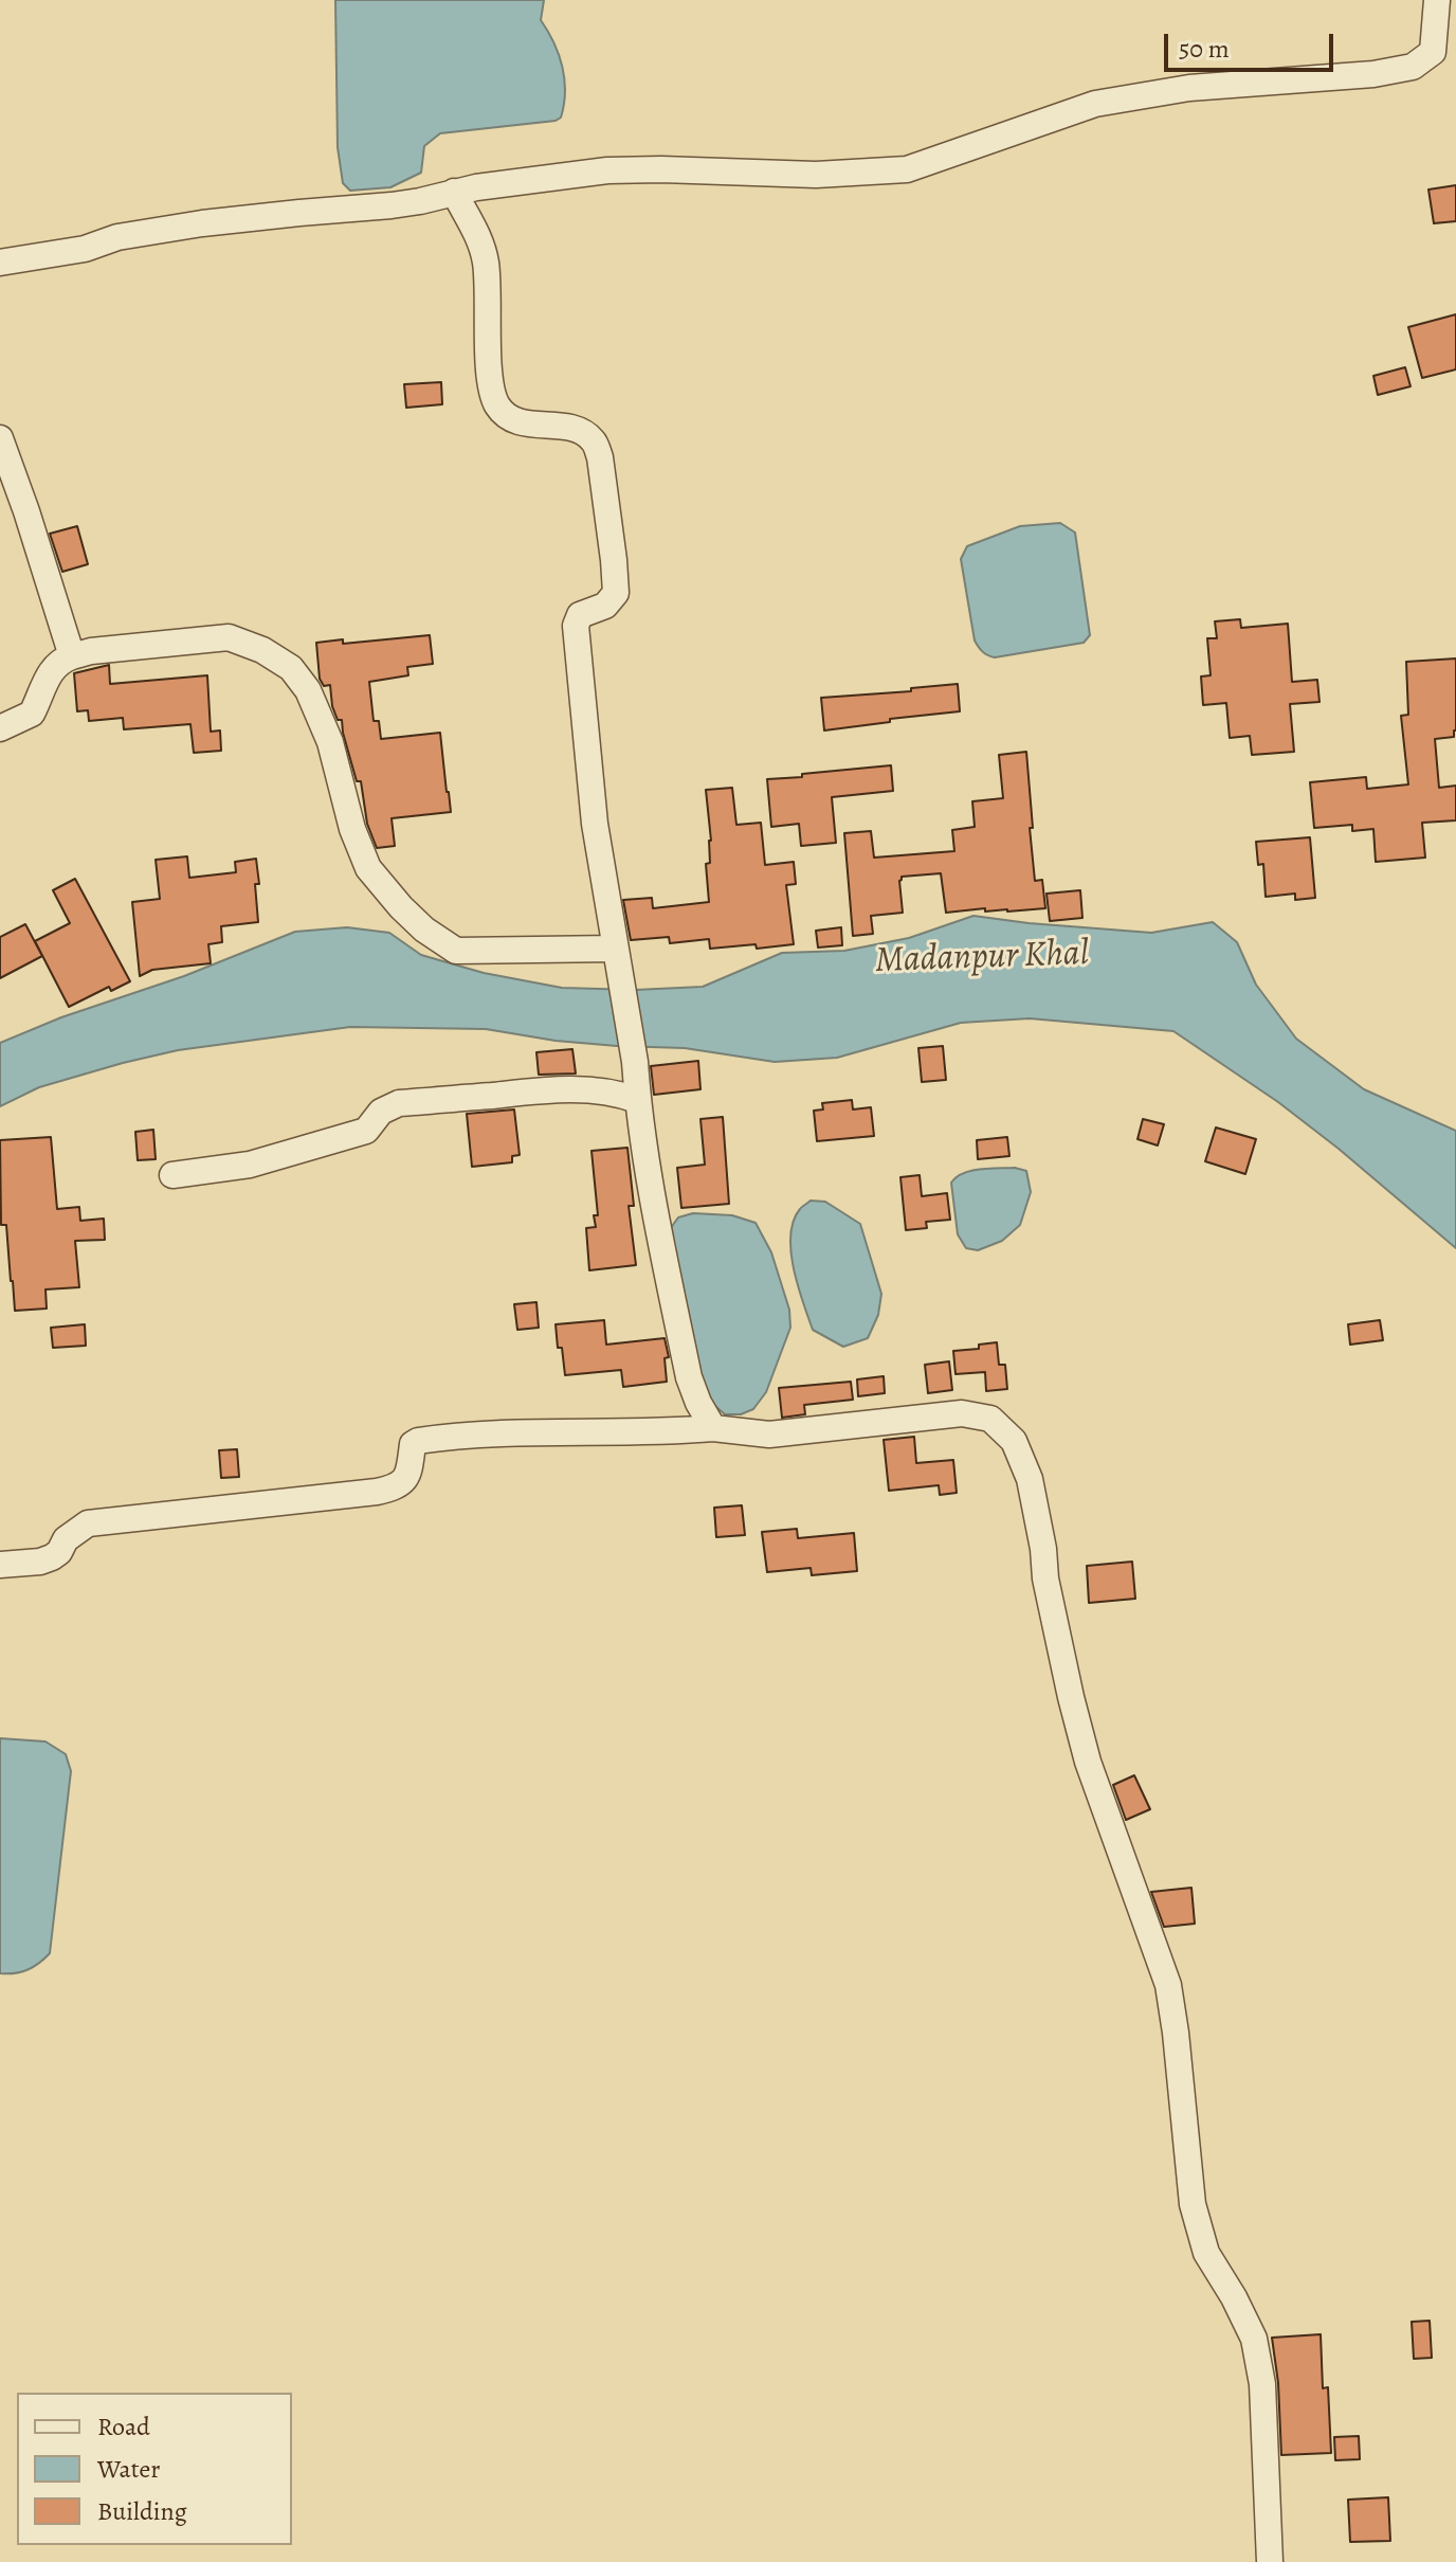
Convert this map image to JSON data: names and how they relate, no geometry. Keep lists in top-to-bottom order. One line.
{"water":["Madanpur Khal"],"legend":["Road","Water","Building"],"scale_bar":"50 m"}
